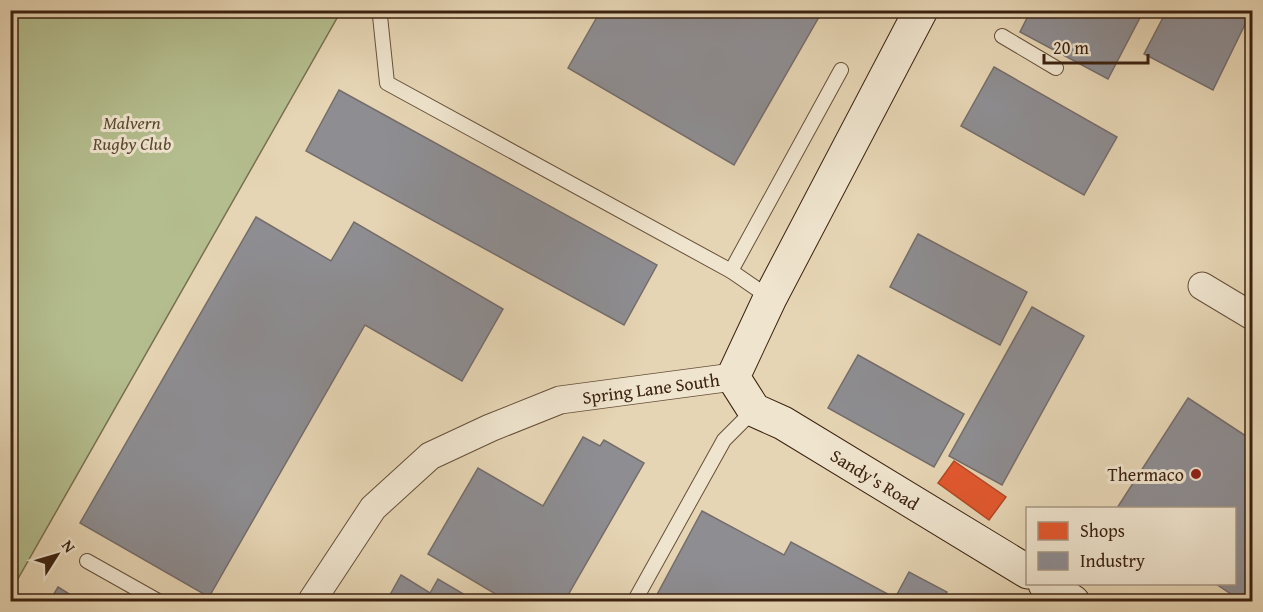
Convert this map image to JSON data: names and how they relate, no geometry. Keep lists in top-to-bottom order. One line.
{"streets":{"street":["Spring Lane South","Sandy's Road"]},"parks":["Malvern Rugby Club"],"places":["Thermaco"],"legend":["Shops","Industry"],"scale_bar":"20 m","north":"top right"}
